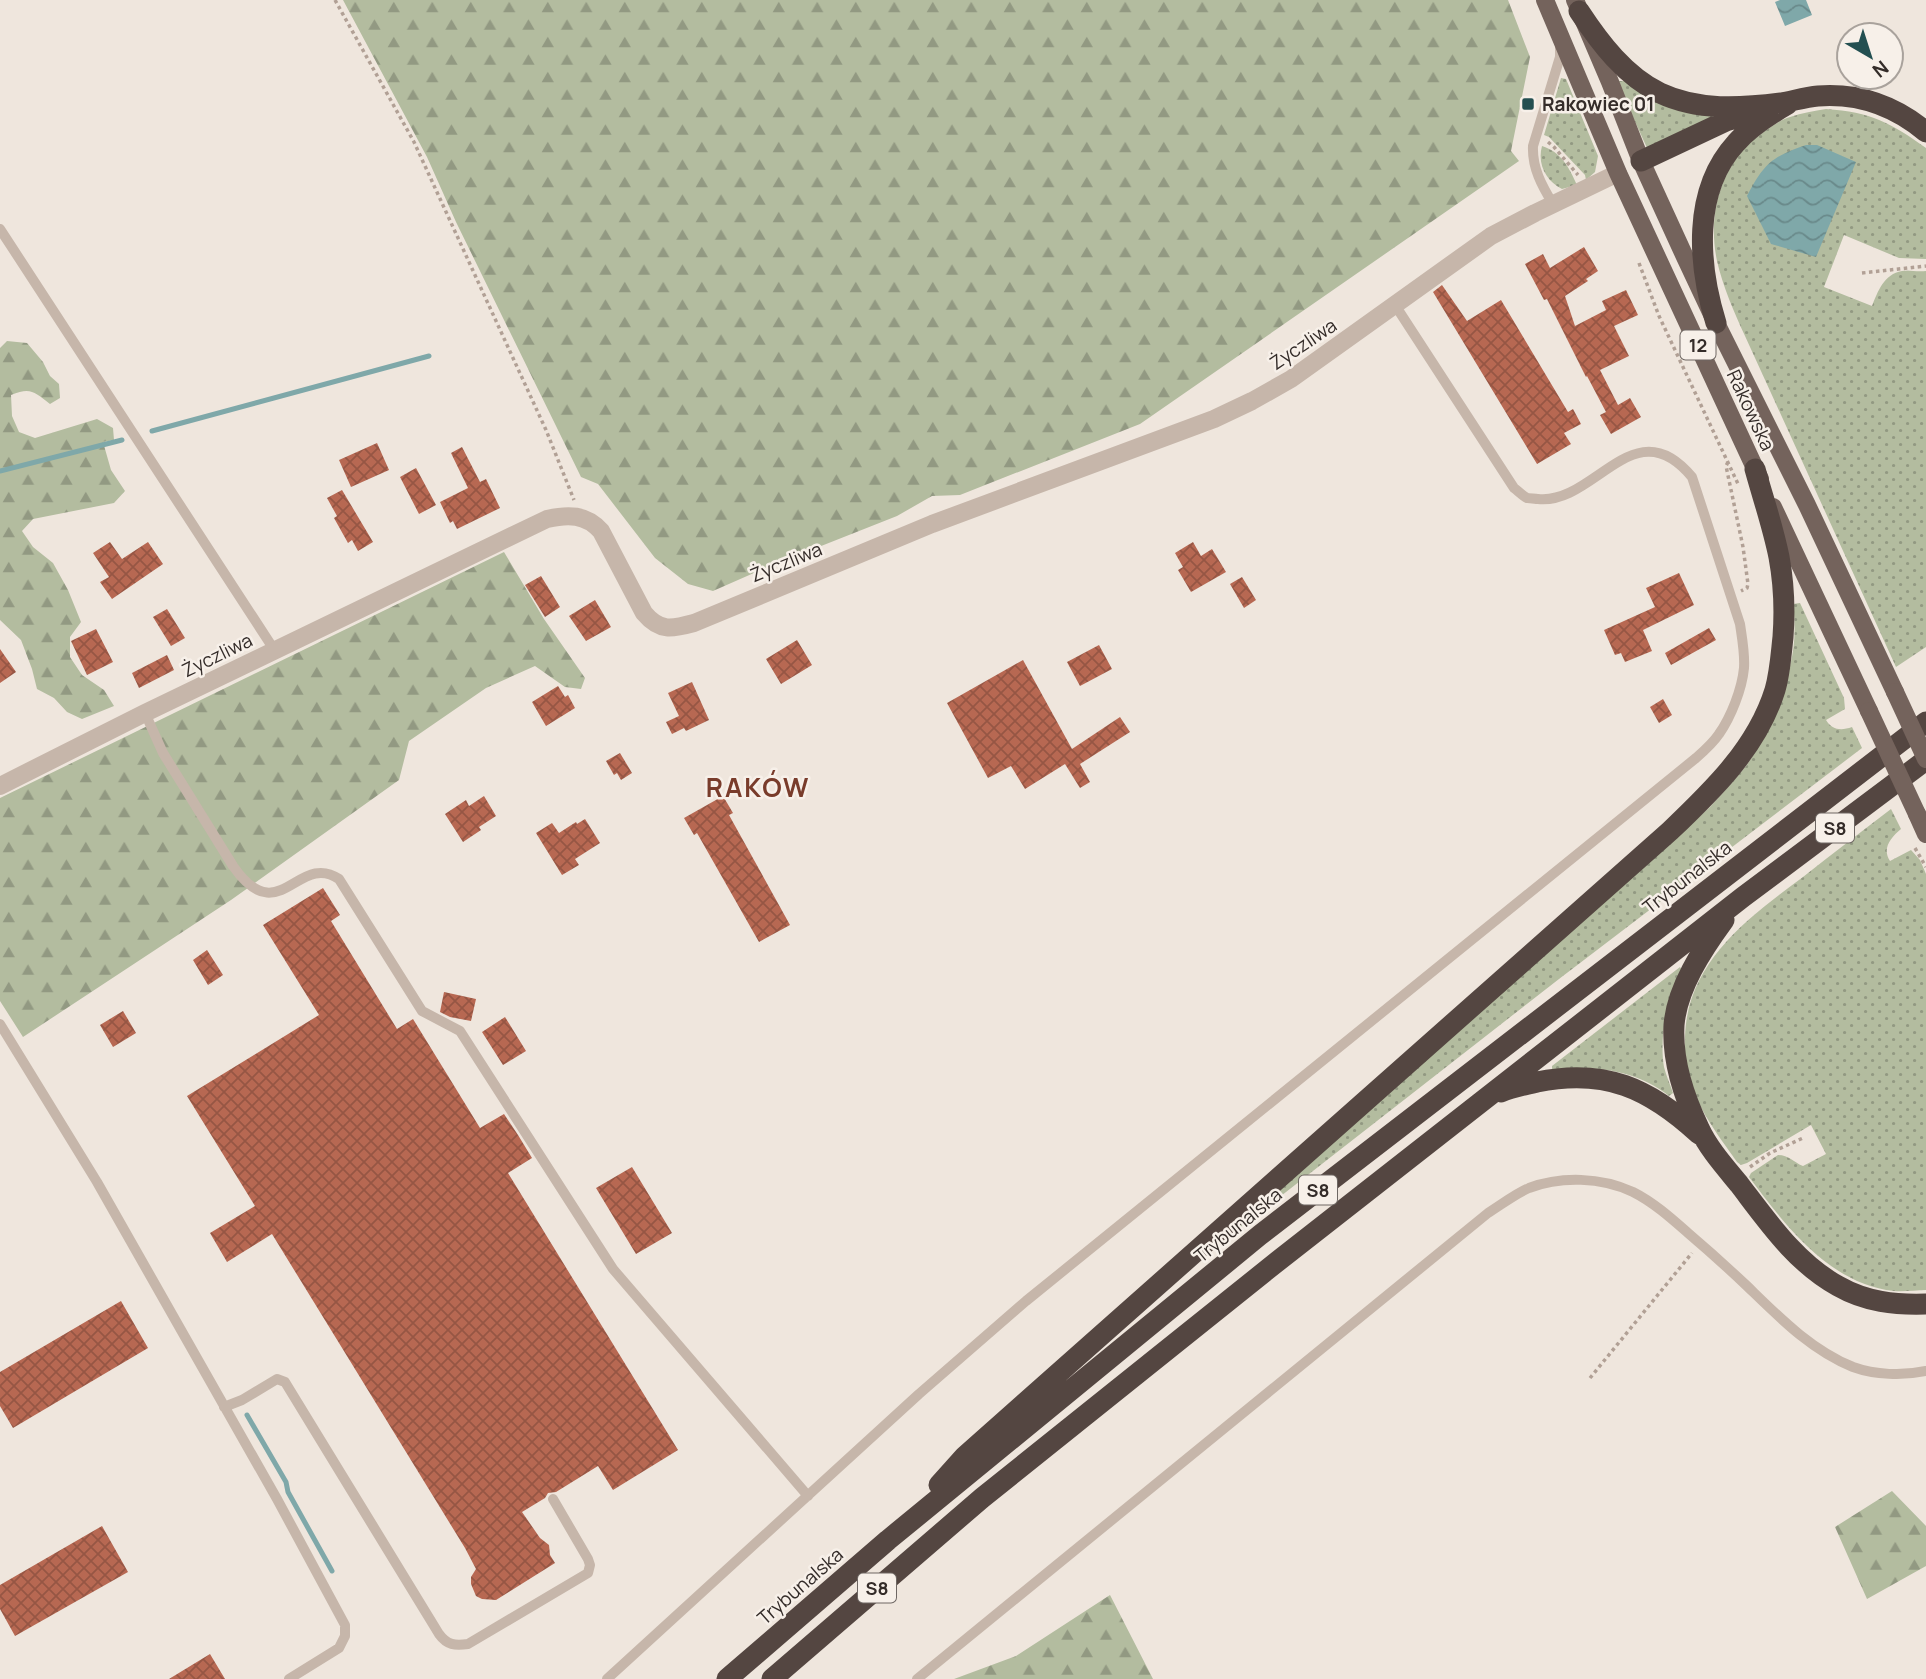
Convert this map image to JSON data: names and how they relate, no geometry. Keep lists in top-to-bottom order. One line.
{"streets":{"highway":["S8","Trybunalska"],"main road":["12","Rakowska"],"street":["Życzliwa"]},"crossings":[["Życzliwa","Rakowska"],["Rakowska","S8"]],"districts":["RAKÓW"],"places":{"transit":["Rakowiec 01"]},"north":"bottom right"}
